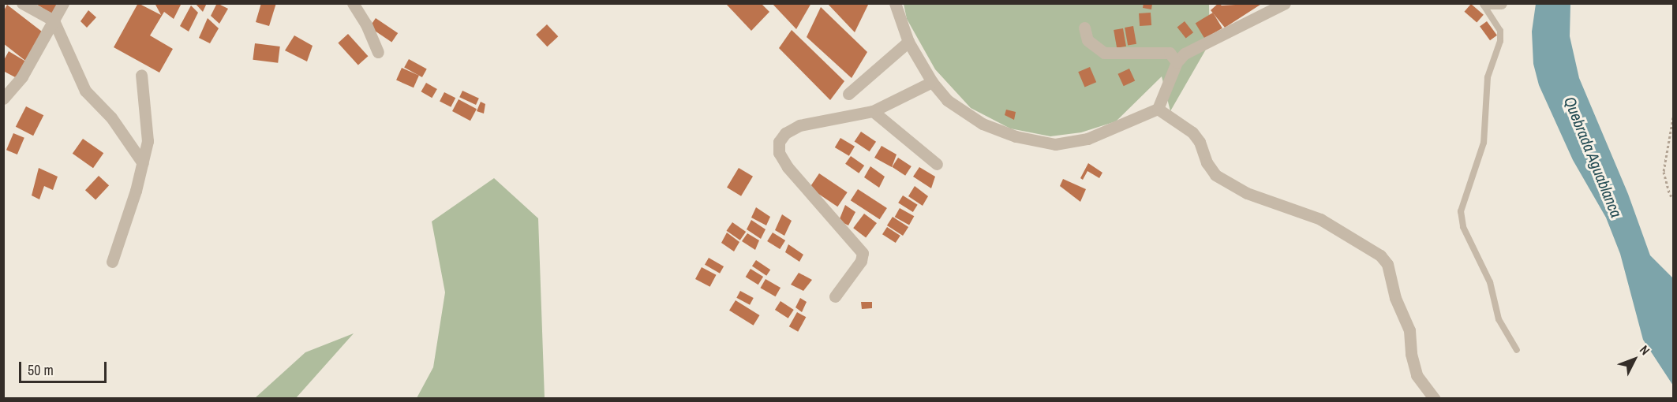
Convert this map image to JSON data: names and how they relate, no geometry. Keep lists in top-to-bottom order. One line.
{"water":["Quebrada Aguablanca"],"scale_bar":"50 m","north":"top right"}
